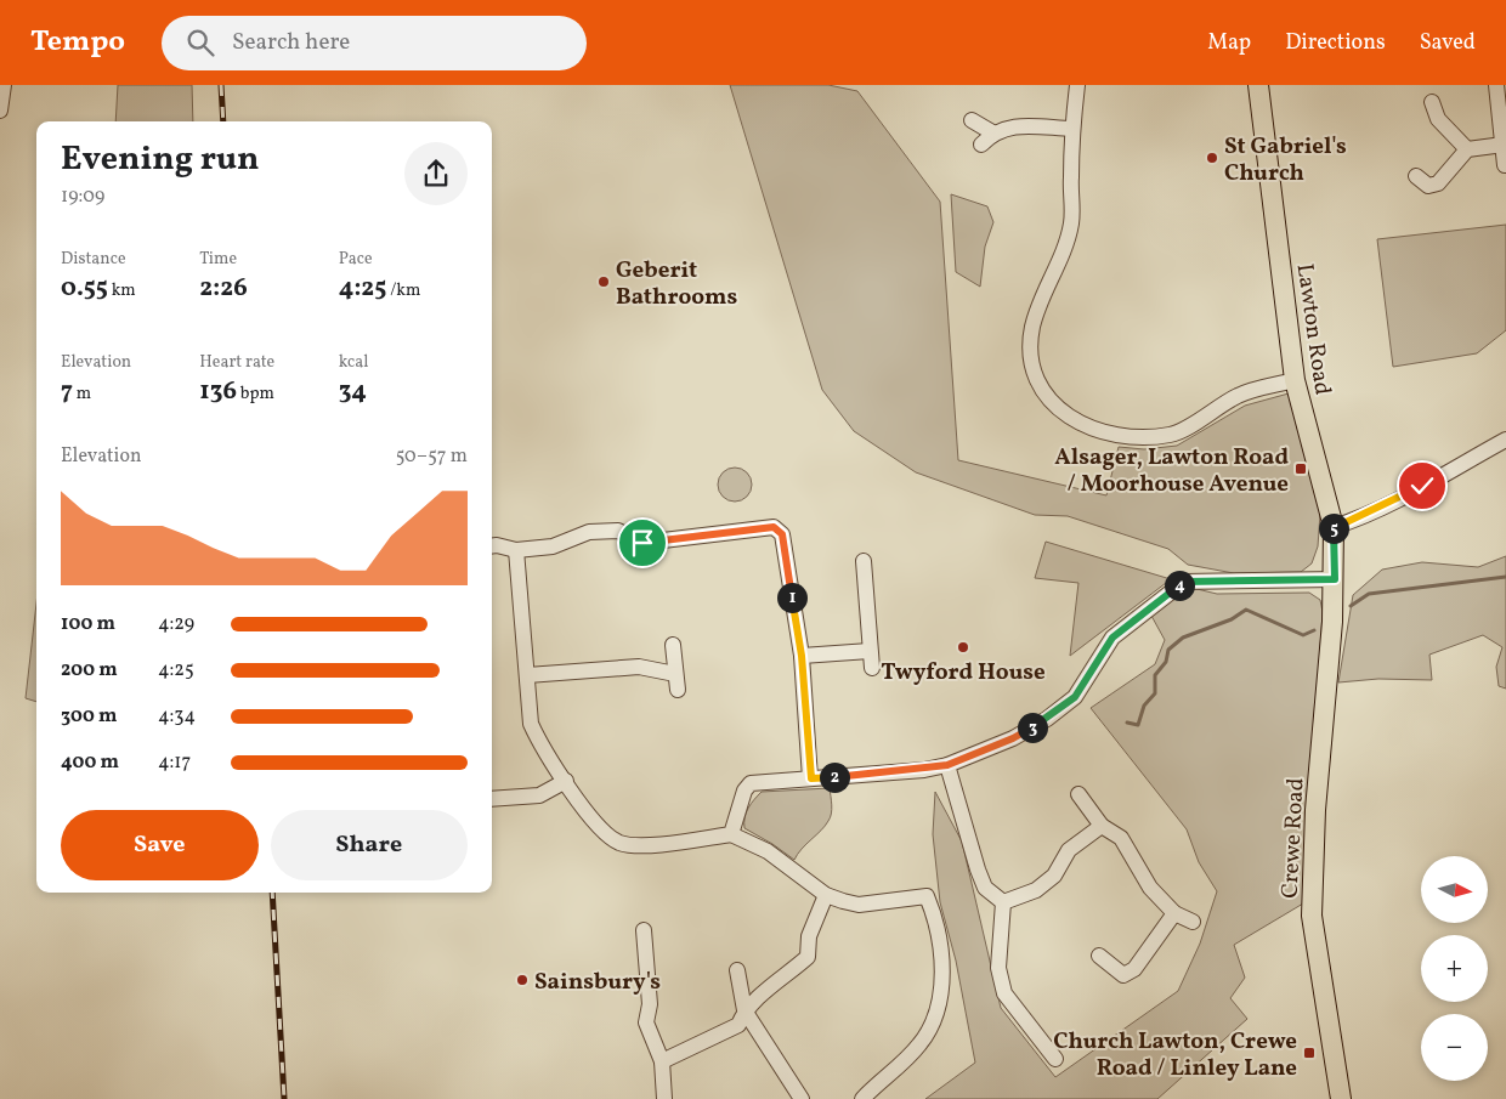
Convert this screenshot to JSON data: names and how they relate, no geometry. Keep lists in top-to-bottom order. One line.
{"streets":{"main road":["Lawton Road","Crewe Road"]},"crossings":[["Lawton Road","Crewe Road"]],"places":{"other":["St Gabriel's Church","Geberit Bathrooms","Twyford House","Sainsbury's"],"transit":["Alsager, Lawton Road / Moorhouse Avenue","Church Lawton, Crewe Road / Linley Lane"]},"north":"right","page":{"header":"Tempo","search":"Search here","nav":["Map","Directions","Saved"],"heading":["Evening run","19:09"],"stats":[["Distance","0.55 km"],["Time","2:26"],["Pace","4:25 /km"],["Elevation","7 m"],["Heart rate","136 bpm"],["kcal","34"]],"chart":["Elevation","50–57 m"],"pins":["5","4","1","3","2"],"list":[{"name":"100 m","note":"4:29"},{"name":"200 m","note":"4:25"},{"name":"300 m","note":"4:34"},{"name":"400 m","note":"4:17"}],"buttons":["Save","Share"],"map_buttons":["+","−"]}}
